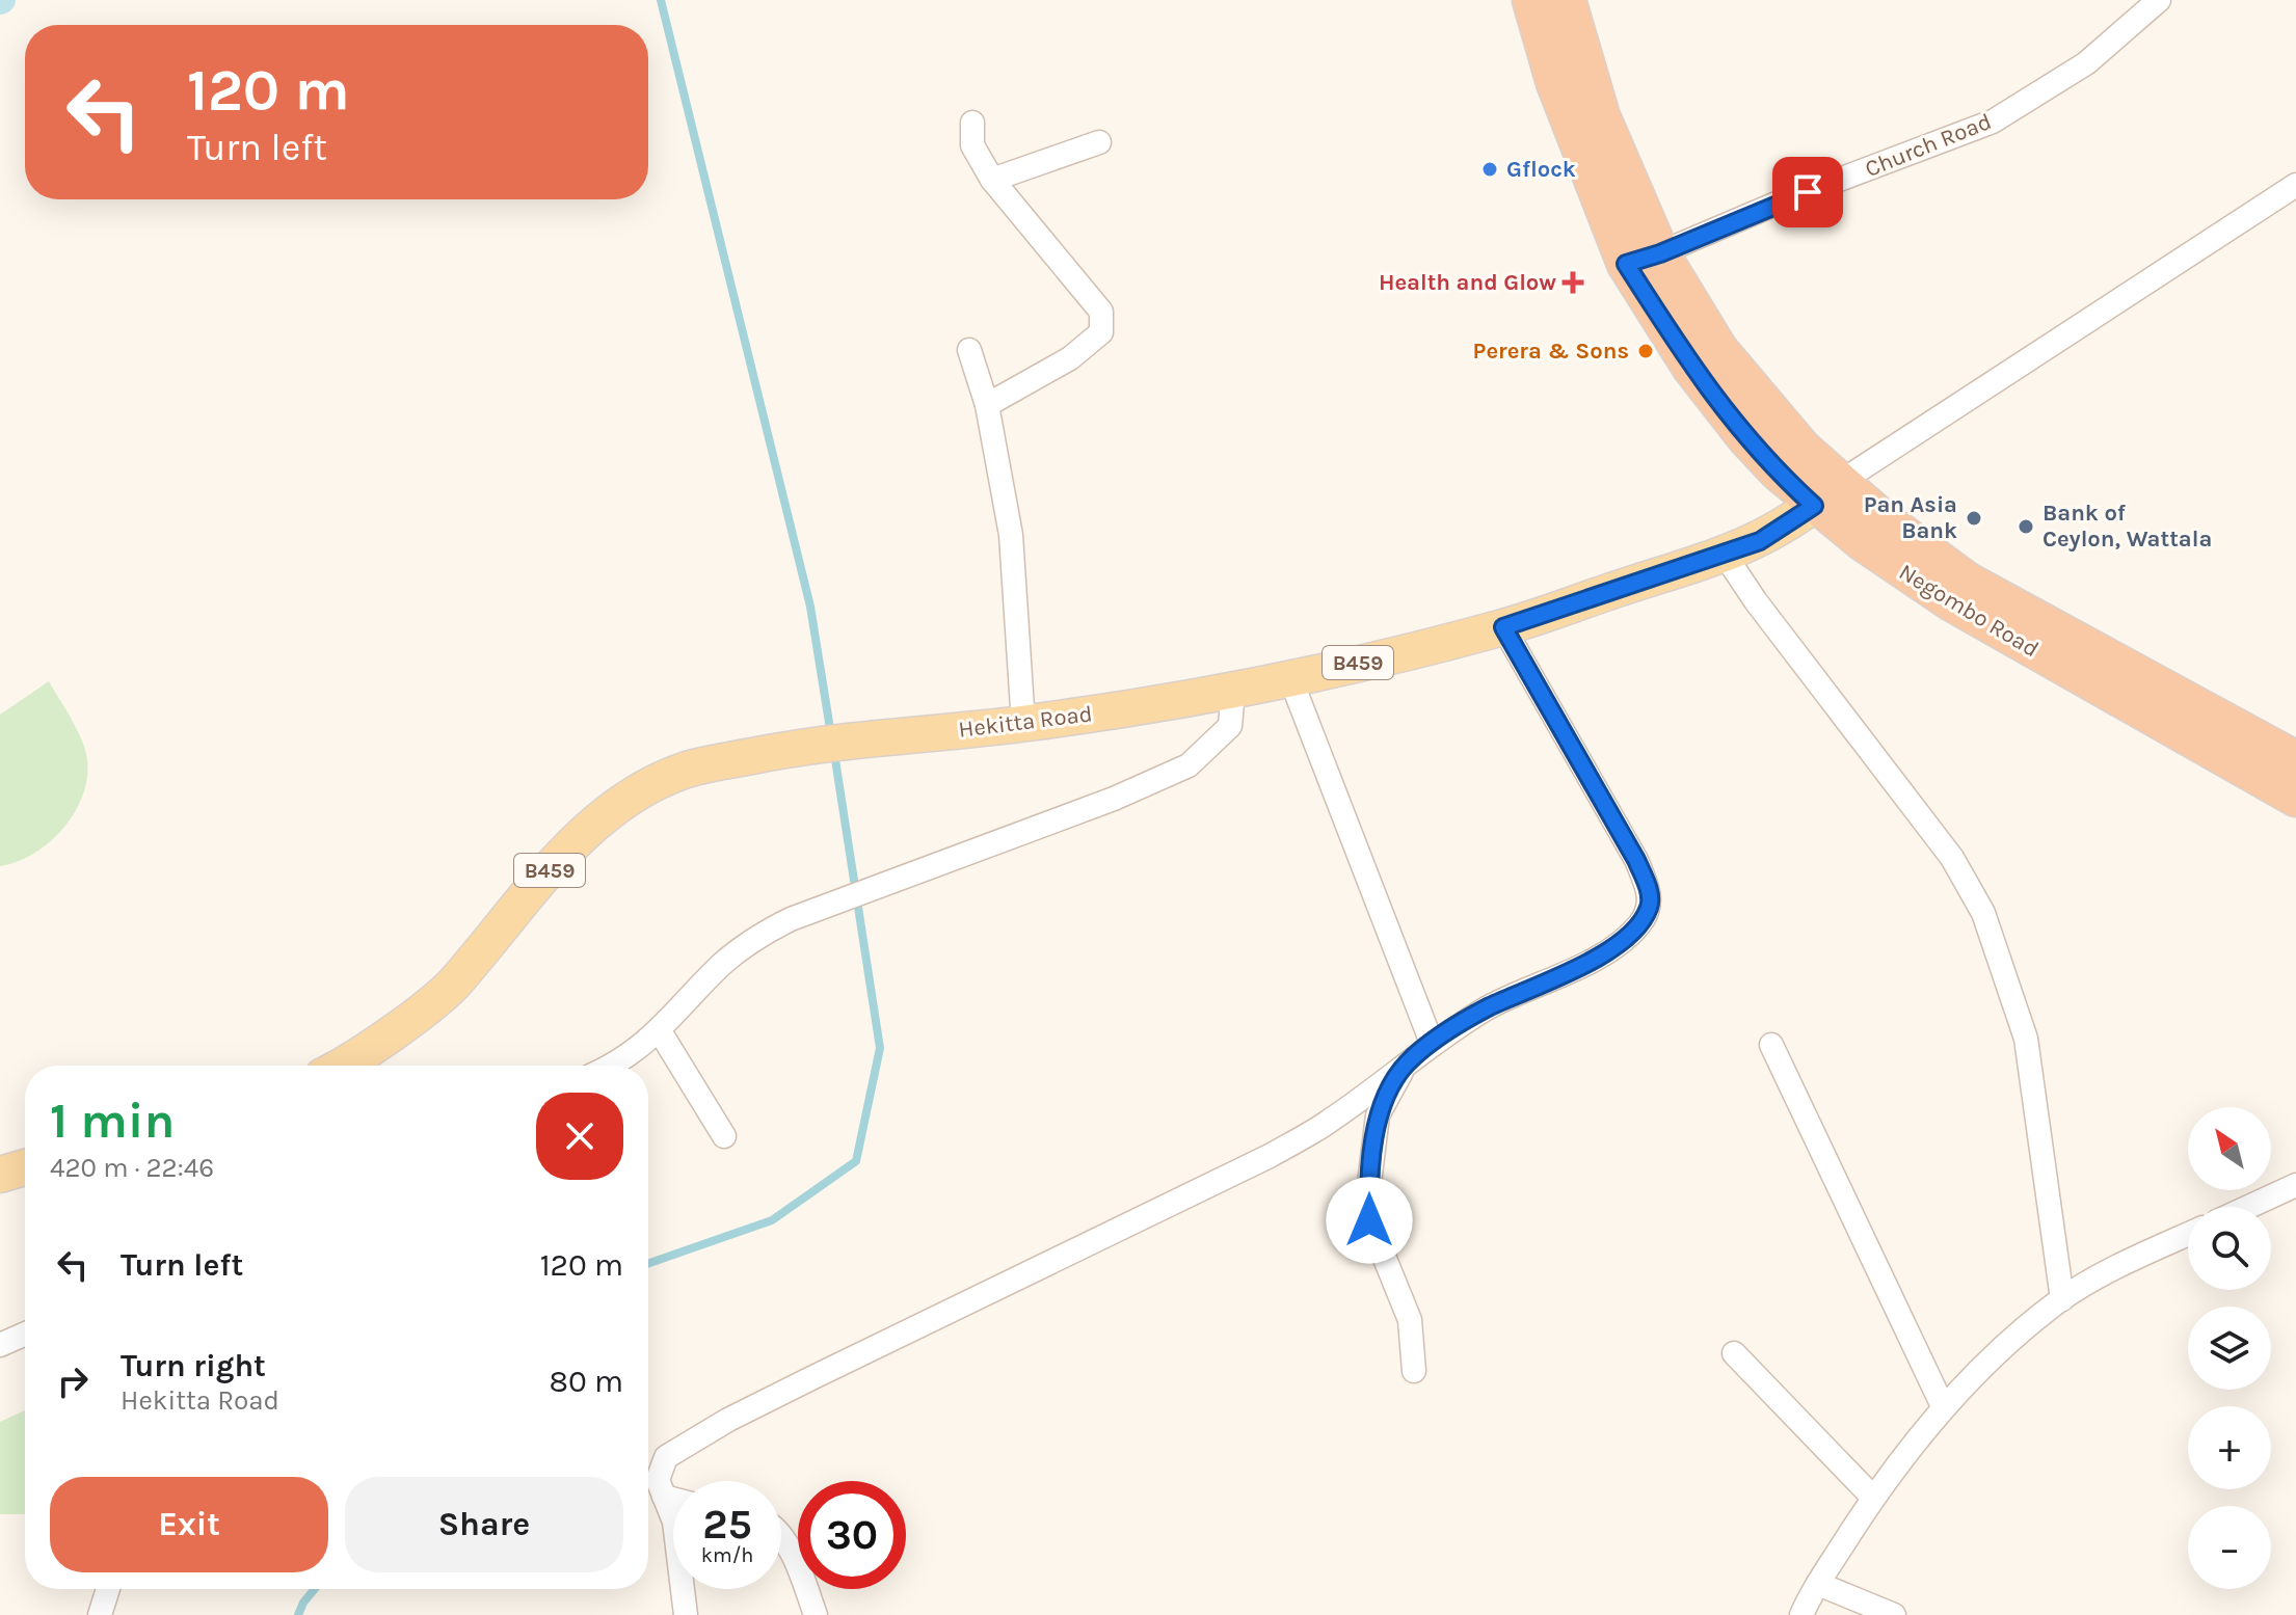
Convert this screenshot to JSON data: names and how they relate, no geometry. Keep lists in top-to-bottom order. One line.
{"streets":{"highway":["Negombo Road"],"main road":["B459","Hekitta Road"],"street":["Church Road"]},"crossings":[["Church Road","Negombo Road"],["Negombo Road","Hekitta Road"]],"places":{"other":["Gflock","Perera & Sons","Pan Asia Bank","Bank of Ceylon, Wattala"],"health":["Health and Glow"]},"north":"top left","page":{"turn":["120 m","Turn left"],"heading":["1 min","420 m · 22:46"],"map_buttons":["+","−"],"list":[{"name":"Turn left","value":"120 m"},{"name":"Turn right","note":"Hekitta Road","value":"80 m"}],"buttons":["Exit","Share"],"speed":"25 km/h","limit":"30"}}
